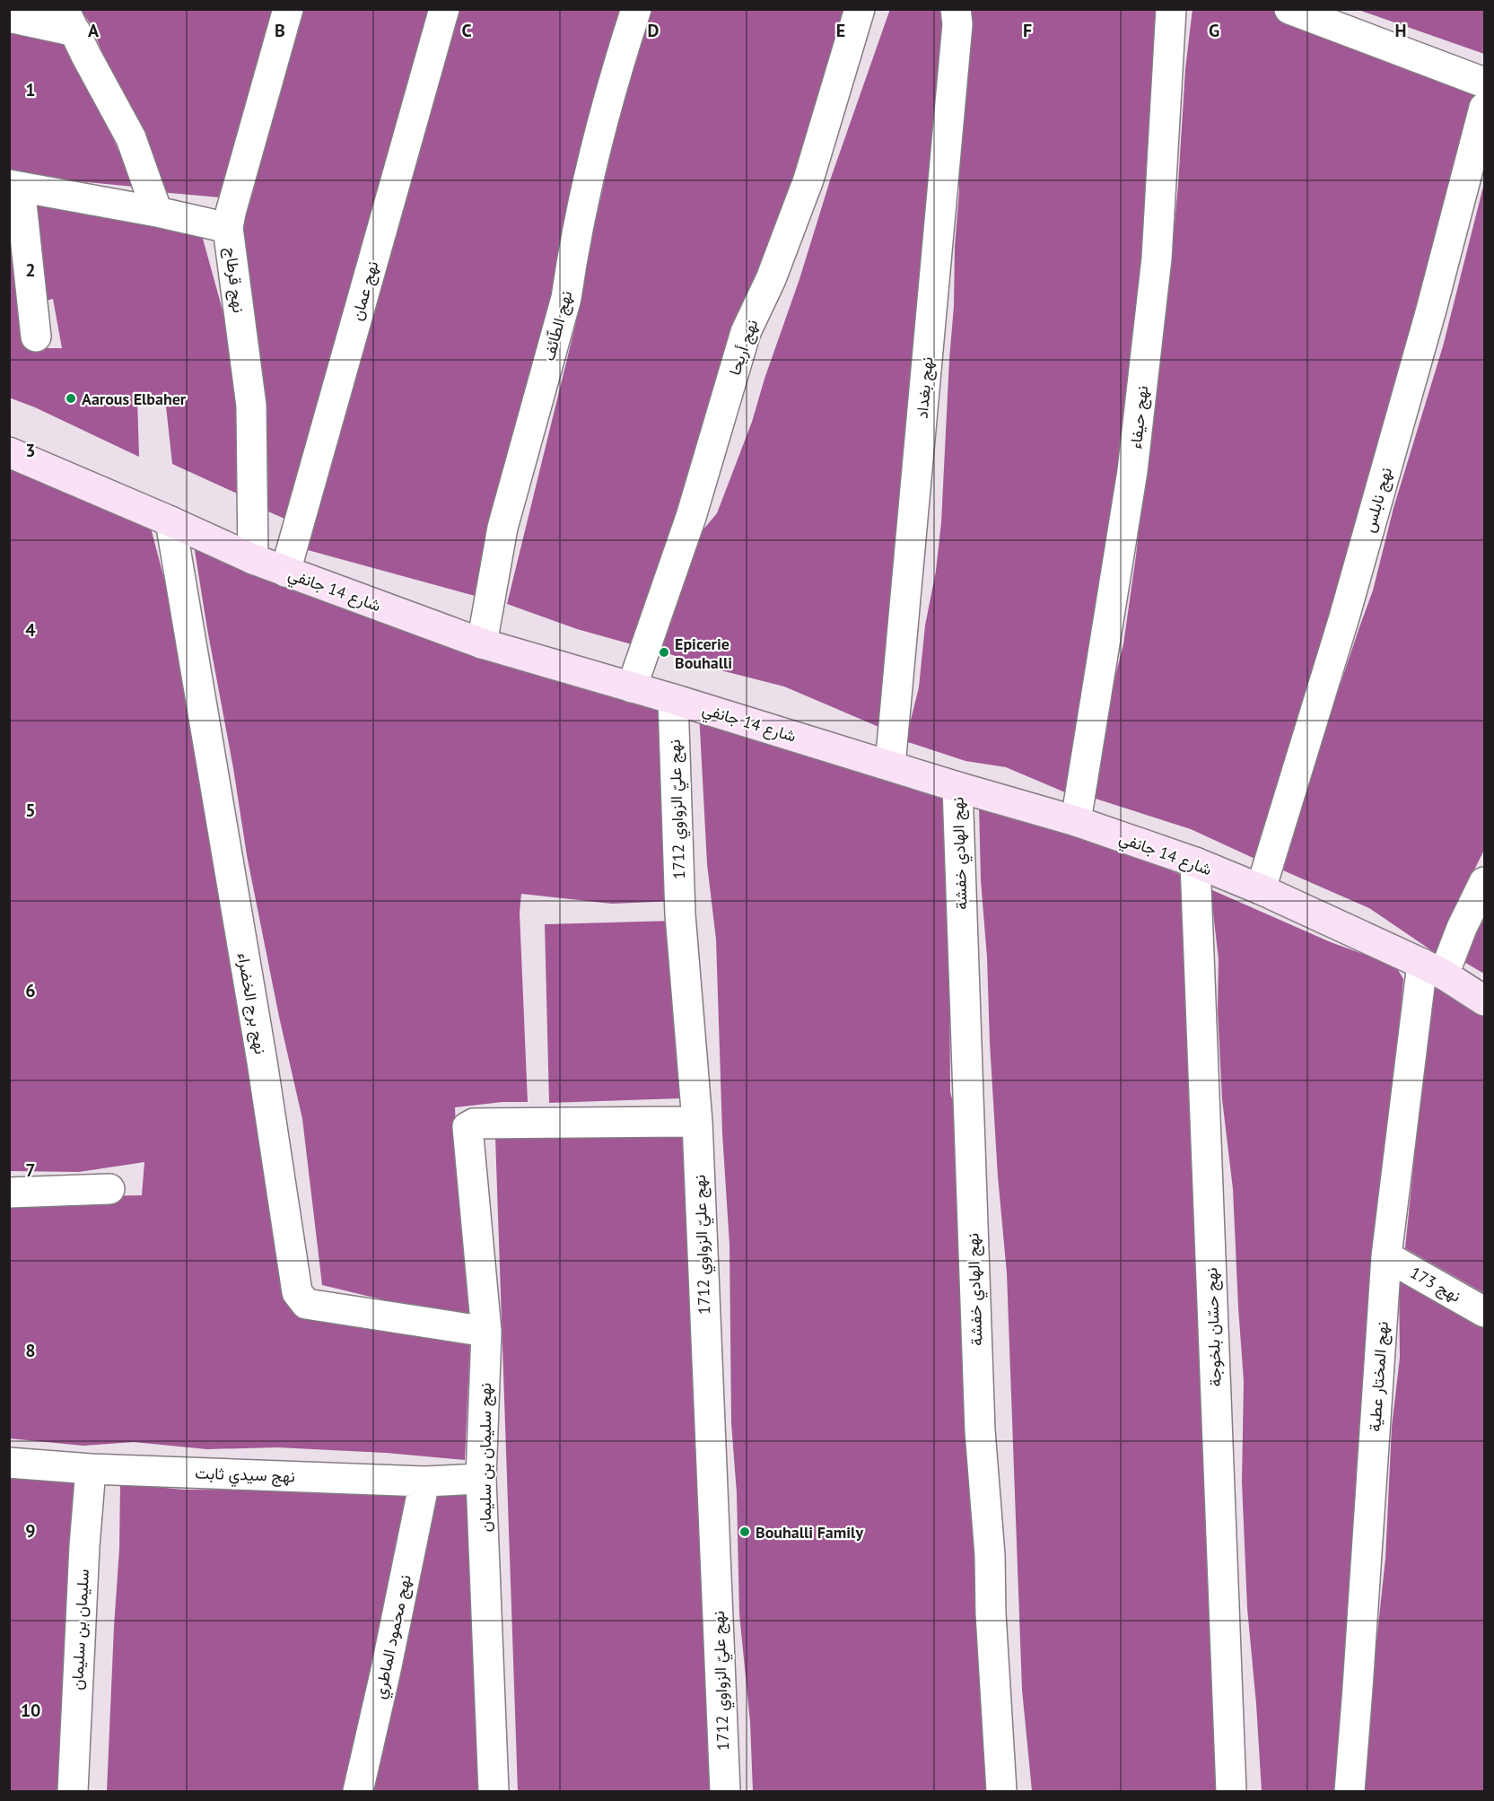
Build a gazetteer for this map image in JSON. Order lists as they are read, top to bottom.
{
  "streets": {
    "street": [
      "نهج قرطاج",
      "نهج عمان",
      "نهج الطّائف",
      "نهج أريحا",
      "نهج بغداد",
      "نهج حيفاء",
      "نهج نابلس",
      "شارع 14 جانفي",
      "نهج عليّ الزواوي 1712",
      "نهج الهادي خفشة",
      "نهج برج الخضراء",
      "نهج 173",
      "نهج حسّان بلخوجة",
      "نهج المختار عطية",
      "نهج سليمان بن سليمان",
      "نهج سيدي ثابت",
      "سليمان بن سليمان",
      "نهج محمود الماطري"
    ]
  },
  "crossings": [
    ["نهج قرطاج", "شارع 14 جانفي"],
    ["نهج عمان", "شارع 14 جانفي"],
    ["نهج الطّائف", "شارع 14 جانفي"],
    ["نهج أريحا", "شارع 14 جانفي"],
    ["نهج بغداد", "شارع 14 جانفي"],
    ["نهج حيفاء", "شارع 14 جانفي"],
    ["نهج نابلس", "شارع 14 جانفي"],
    ["شارع 14 جانفي", "نهج عليّ الزواوي 1712"],
    ["شارع 14 جانفي", "نهج الهادي خفشة"],
    ["شارع 14 جانفي", "نهج برج الخضراء"],
    ["شارع 14 جانفي", "نهج حسّان بلخوجة"],
    ["شارع 14 جانفي", "نهج المختار عطية"],
    ["نهج عليّ الزواوي 1712", "نهج سليمان بن سليمان"],
    ["نهج برج الخضراء", "نهج سليمان بن سليمان"],
    ["نهج 173", "نهج المختار عطية"],
    ["نهج سليمان بن سليمان", "نهج سيدي ثابت"],
    ["نهج سيدي ثابت", "سليمان بن سليمان"],
    ["نهج سيدي ثابت", "نهج محمود الماطري"]
  ],
  "places": ["Aarous Elbaher", "Epicerie Bouhalli", "Bouhalli Family"],
  "grid": {
    "columns": [
      "A",
      "B",
      "C",
      "D",
      "E",
      "F",
      "G",
      "H"
    ],
    "rows": [
      "1",
      "2",
      "3",
      "4",
      "5",
      "6",
      "7",
      "8",
      "9",
      "10"
    ]
  }
}
